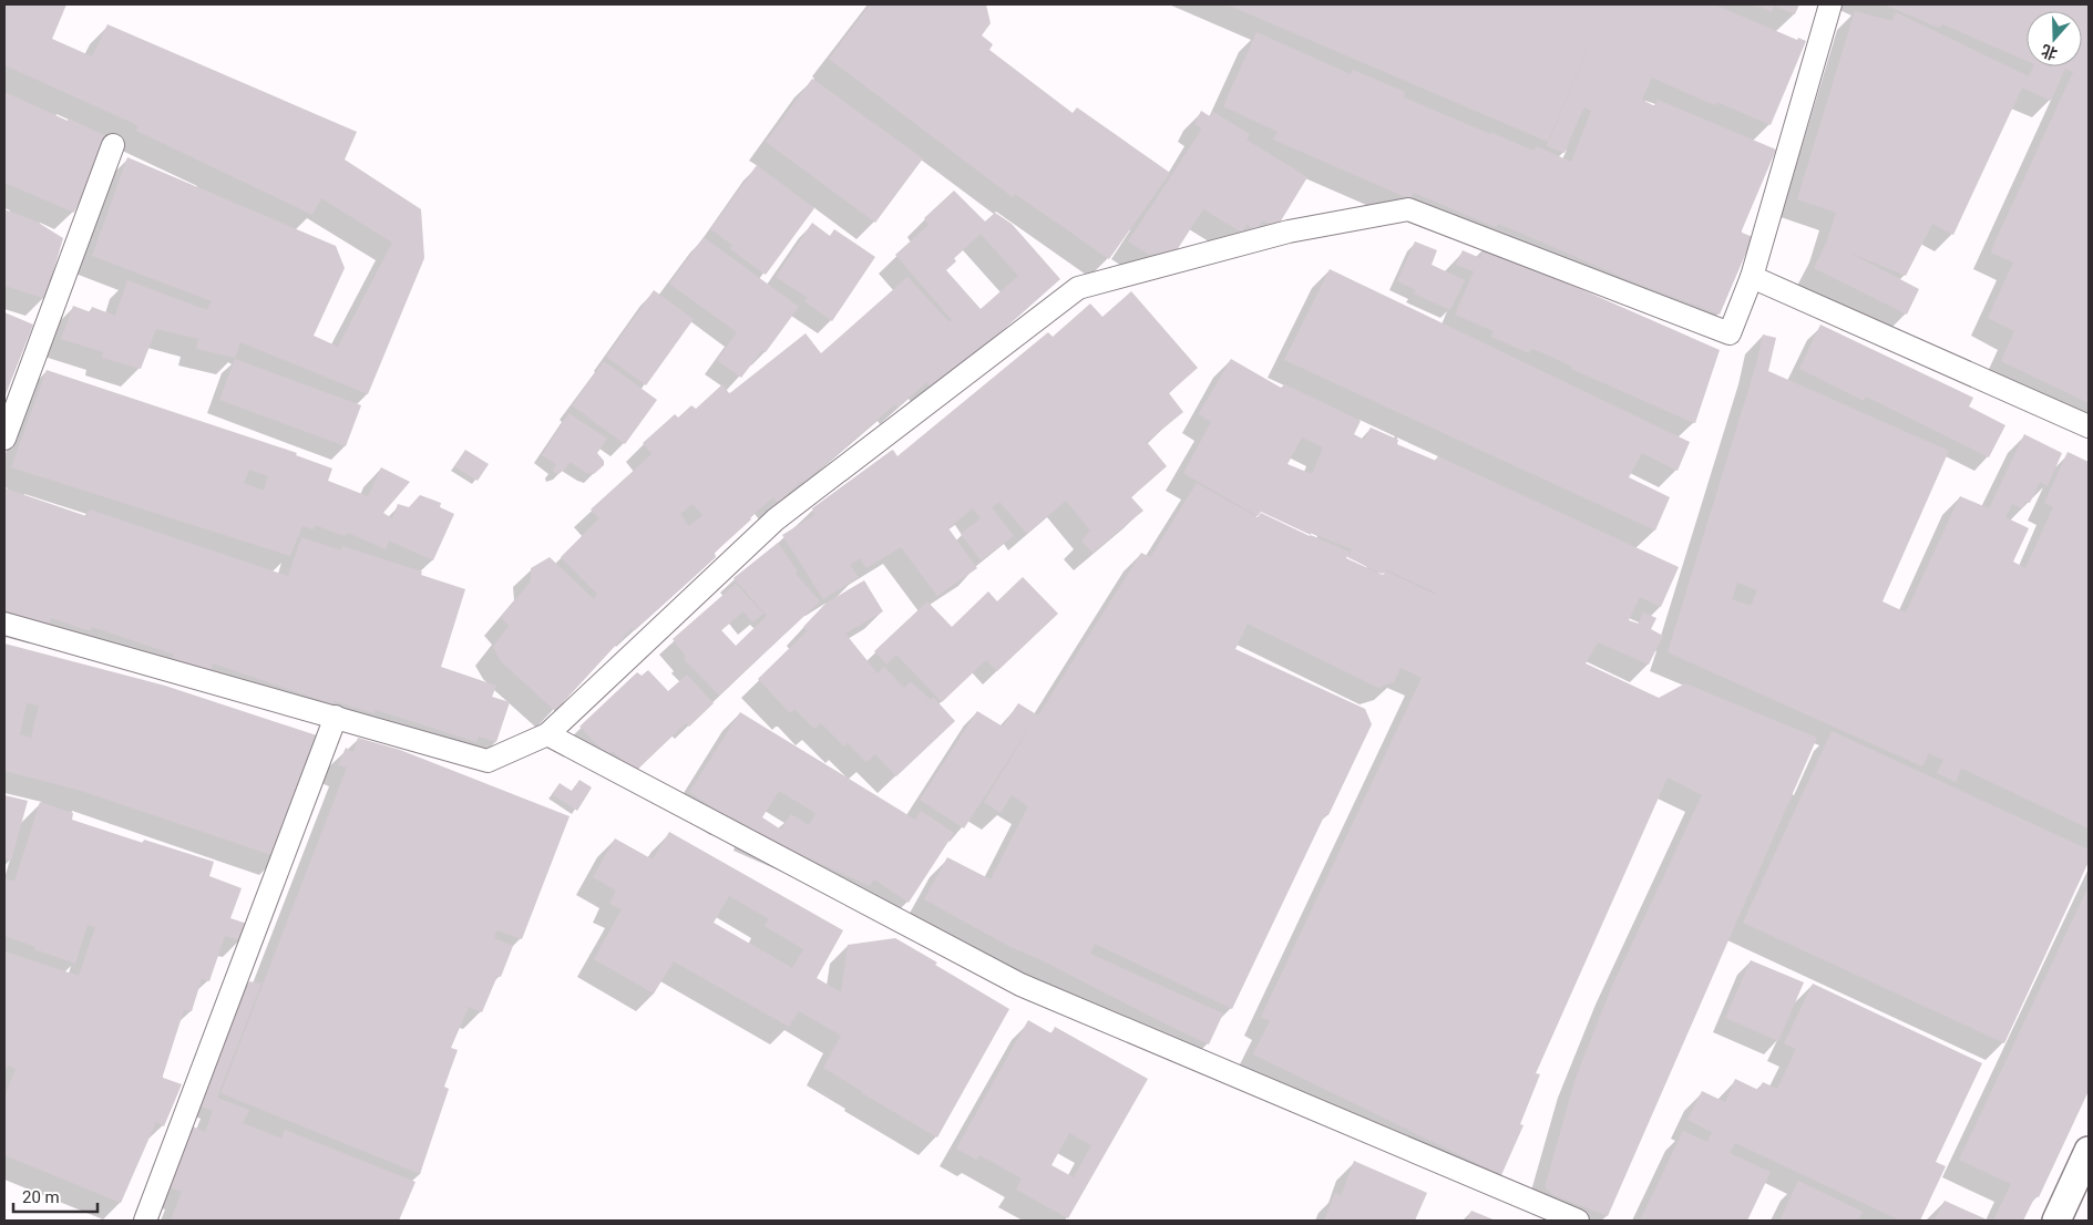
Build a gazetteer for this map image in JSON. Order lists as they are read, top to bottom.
{
  "scale_bar": "20 m",
  "north": "bottom"
}
